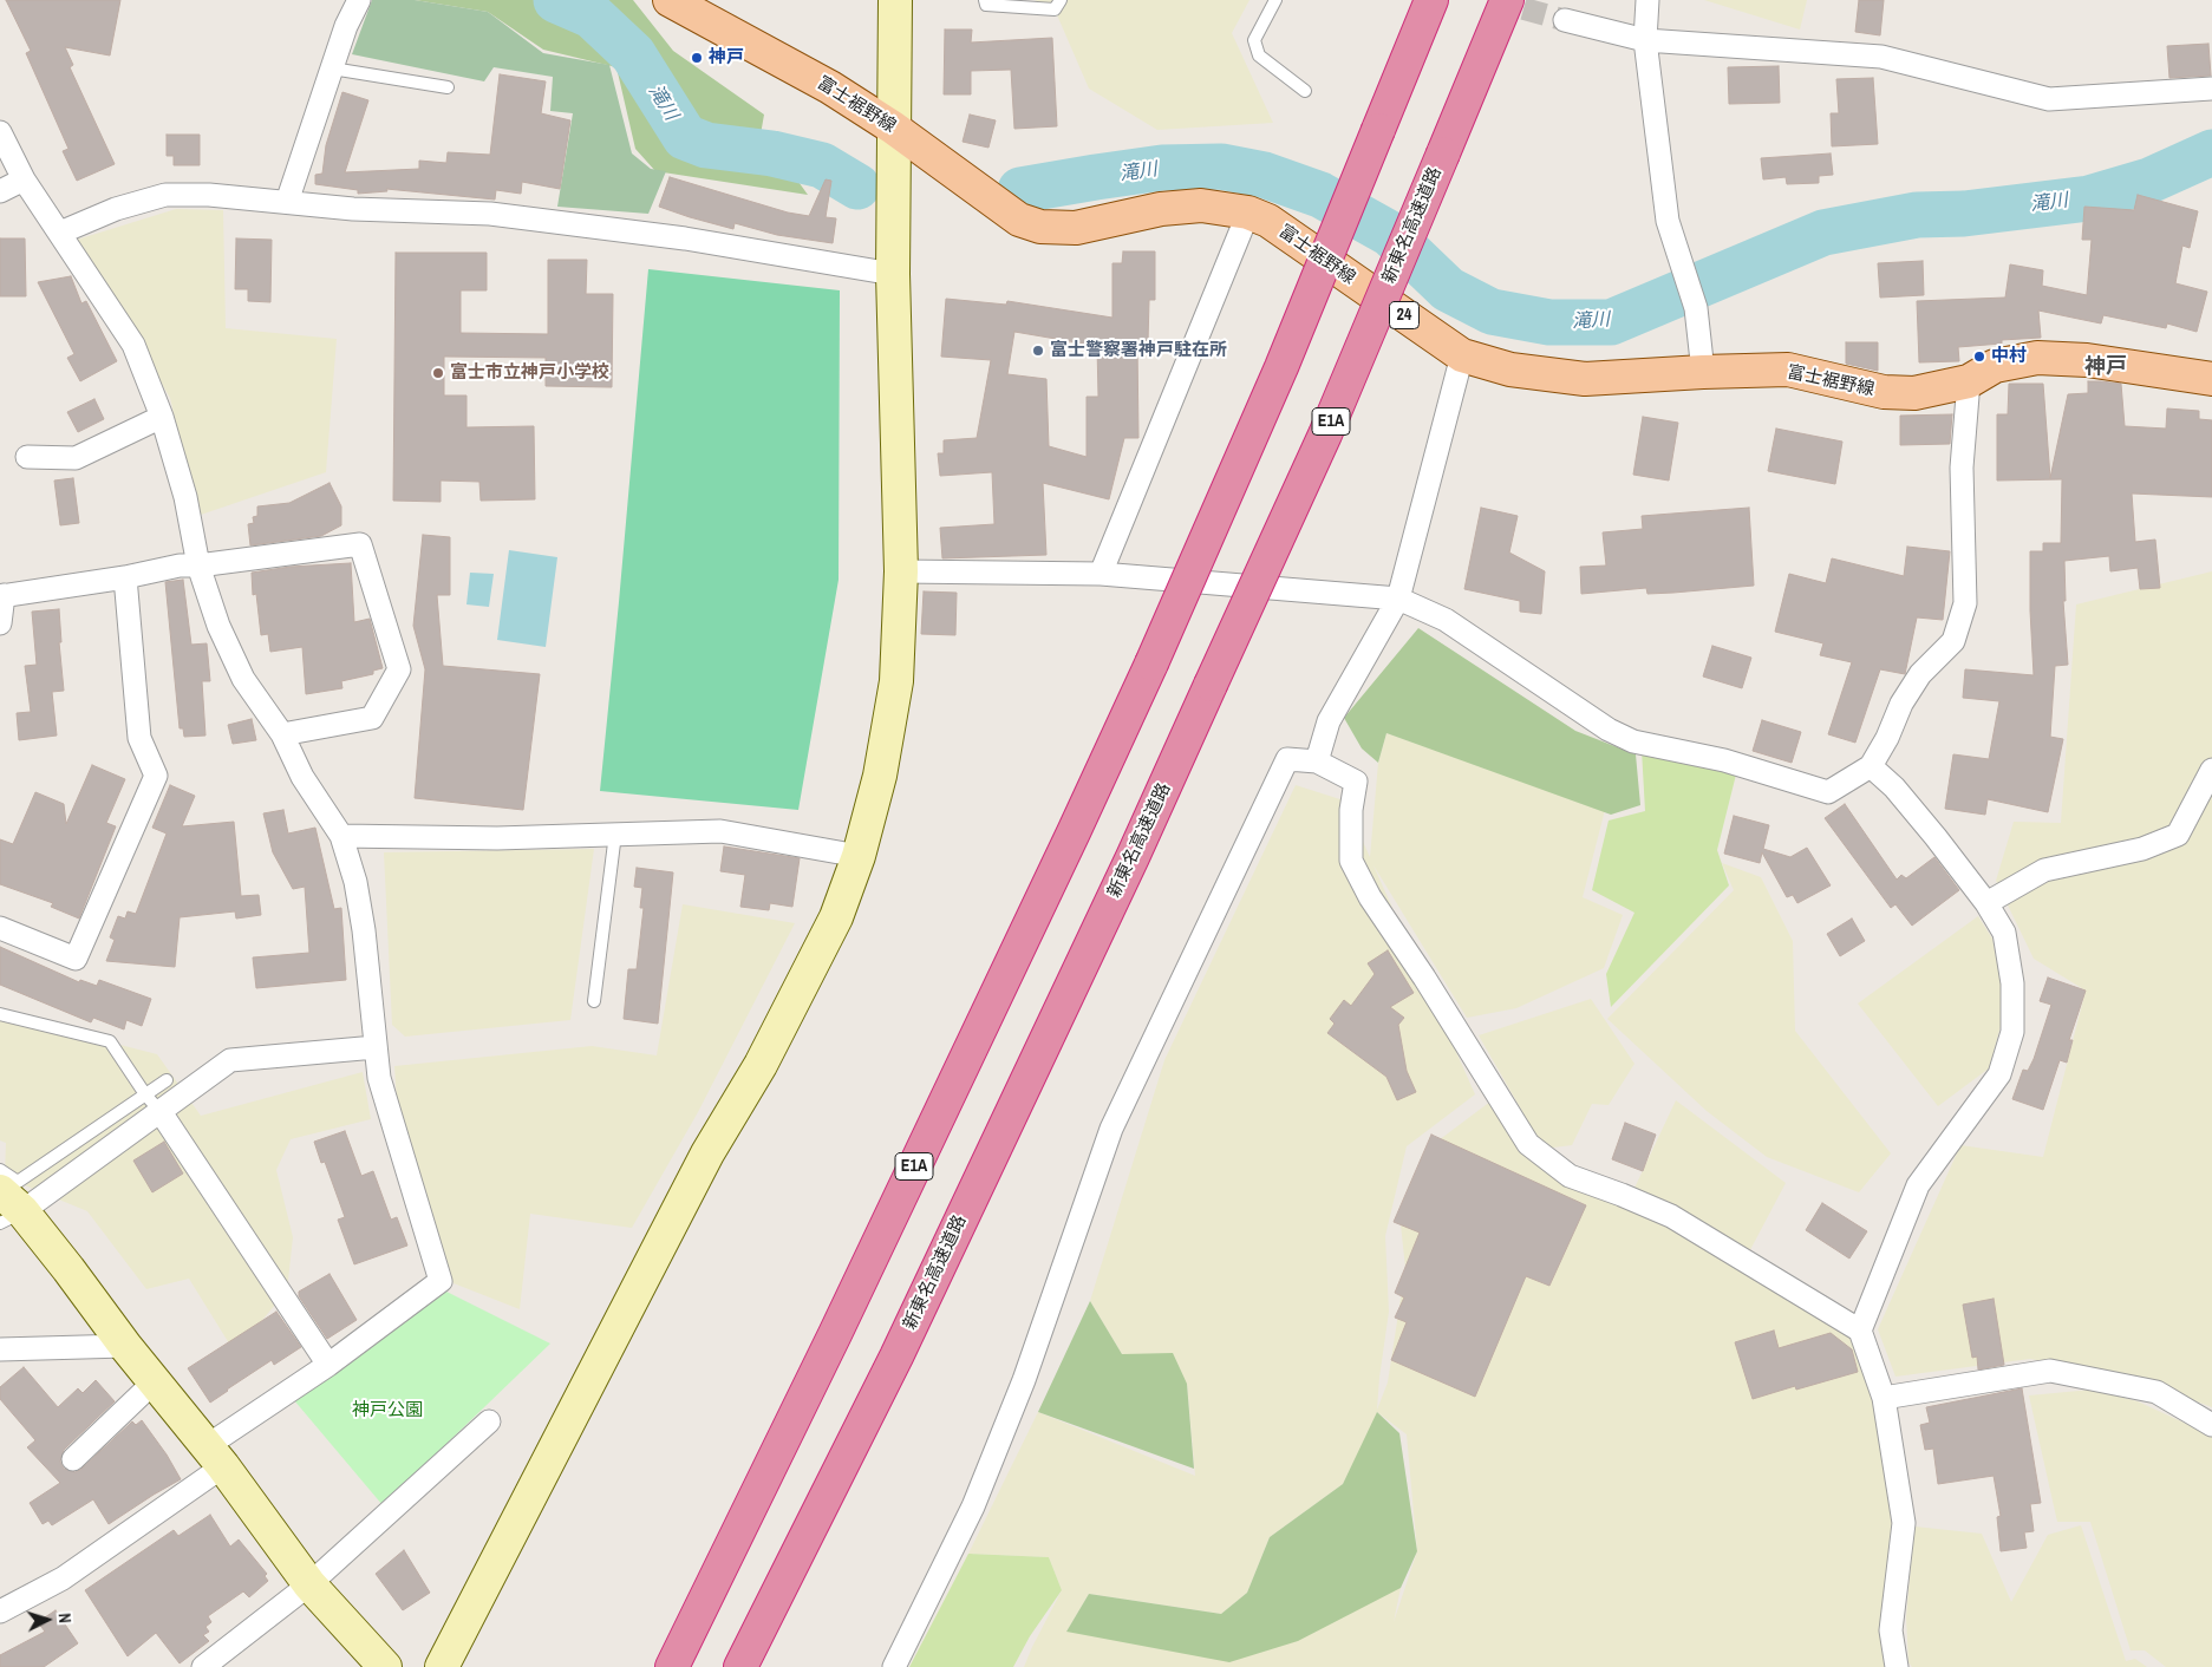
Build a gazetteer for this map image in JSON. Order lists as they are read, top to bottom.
{
  "streets": {
    "highway": ["新東名高速道路", "E1A"],
    "main road": ["富士裾野線", "24"]
  },
  "districts": ["神戸"],
  "water": ["滝川"],
  "parks": ["神戸公園"],
  "places": [
    "神戸",
    "富士警察署神戸駐在所",
    "中村",
    "富士市立神戸小学校"
  ],
  "north": "right"
}
